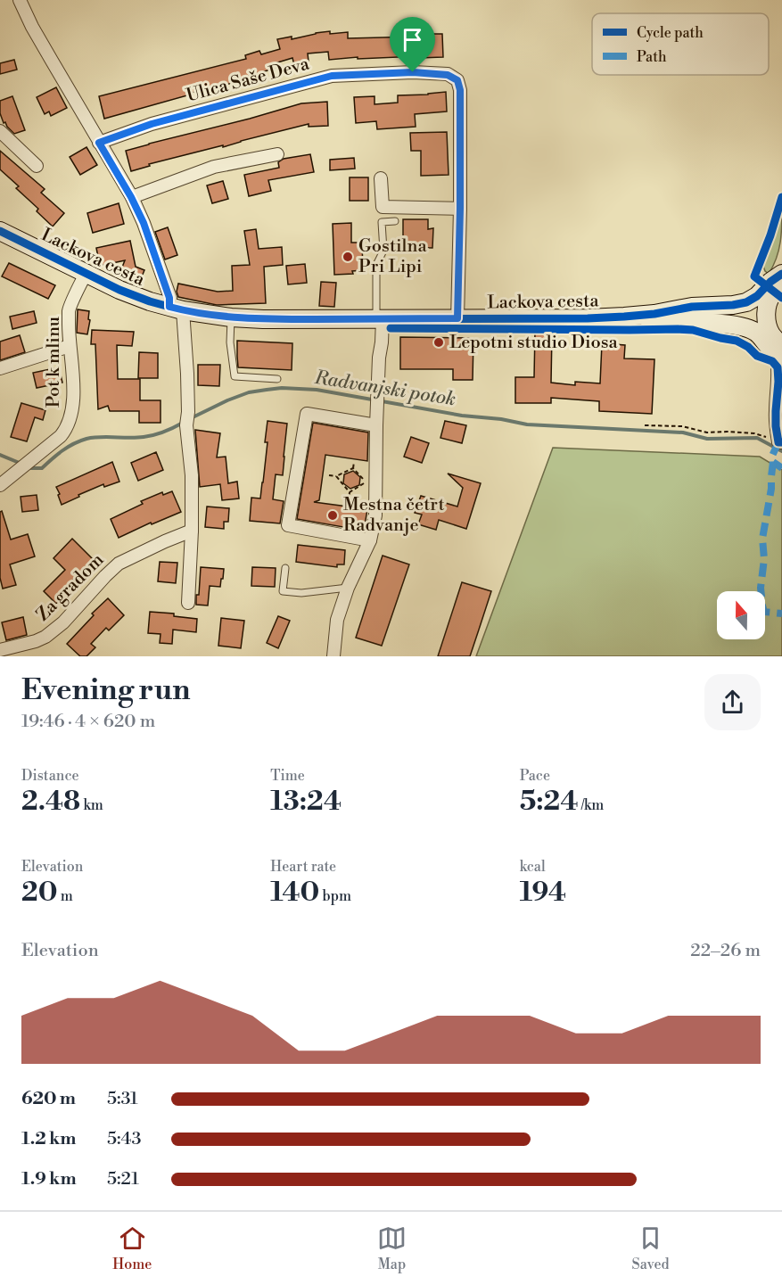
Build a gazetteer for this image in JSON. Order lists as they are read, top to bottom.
{
  "streets": {
    "street": [
      "Ulica Saše Deva",
      "Lackova cesta",
      "Pot k mlinu",
      "Za gradom"
    ]
  },
  "crossings": [
    ["Ulica Saše Deva", "Lackova cesta"],
    ["Lackova cesta", "Pot k mlinu"]
  ],
  "water": ["Radvanjski potok"],
  "places": ["Gostilna Pri Lipi", "Lepotni studio Diosa", "Mestna četrt Radvanje"],
  "legend": ["Cycle path", "Path"],
  "north": "top",
  "page": {
    "heading": ["Evening run", "19:46 · 4 × 620 m"],
    "stats": [
      ["Distance", "2.48 km"],
      ["Time", "13:24"],
      ["Pace", "5:24 /km"],
      ["Elevation", "20 m"],
      ["Heart rate", "140 bpm"],
      ["kcal", "194"]
    ],
    "chart": ["Elevation", "22–26 m"],
    "list": [
      {
        "name": "620 m",
        "note": "5:31"
      },
      {
        "name": "1.2 km",
        "note": "5:43"
      },
      {
        "name": "1.9 km",
        "note": "5:21"
      }
    ],
    "tabs": ["Home", "Map", "Saved"]
  }
}
